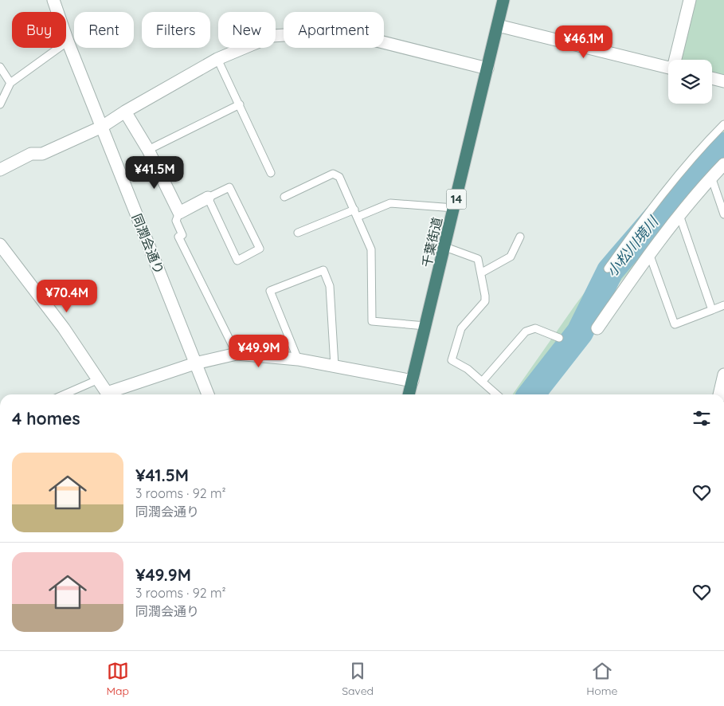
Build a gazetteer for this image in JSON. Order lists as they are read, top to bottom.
{
  "streets": {
    "highway": ["14", "千葉街道"],
    "street": ["同潤会通り"]
  },
  "water": ["小松川境川"],
  "page": {
    "chip": [
      "Buy",
      "Rent",
      "Filters",
      "New",
      "Apartment"
    ],
    "price": [
      "¥46.1M",
      "¥41.5M",
      "¥70.4M",
      "¥49.9M"
    ],
    "heading": "4 homes",
    "list": [
      {
        "name": "¥41.5M",
        "note": "3 rooms · 92 m² · 同潤会通り"
      },
      {
        "name": "¥49.9M",
        "note": "3 rooms · 92 m² · 同潤会通り"
      }
    ],
    "tabs": ["Map", "Saved", "Home"]
  }
}
